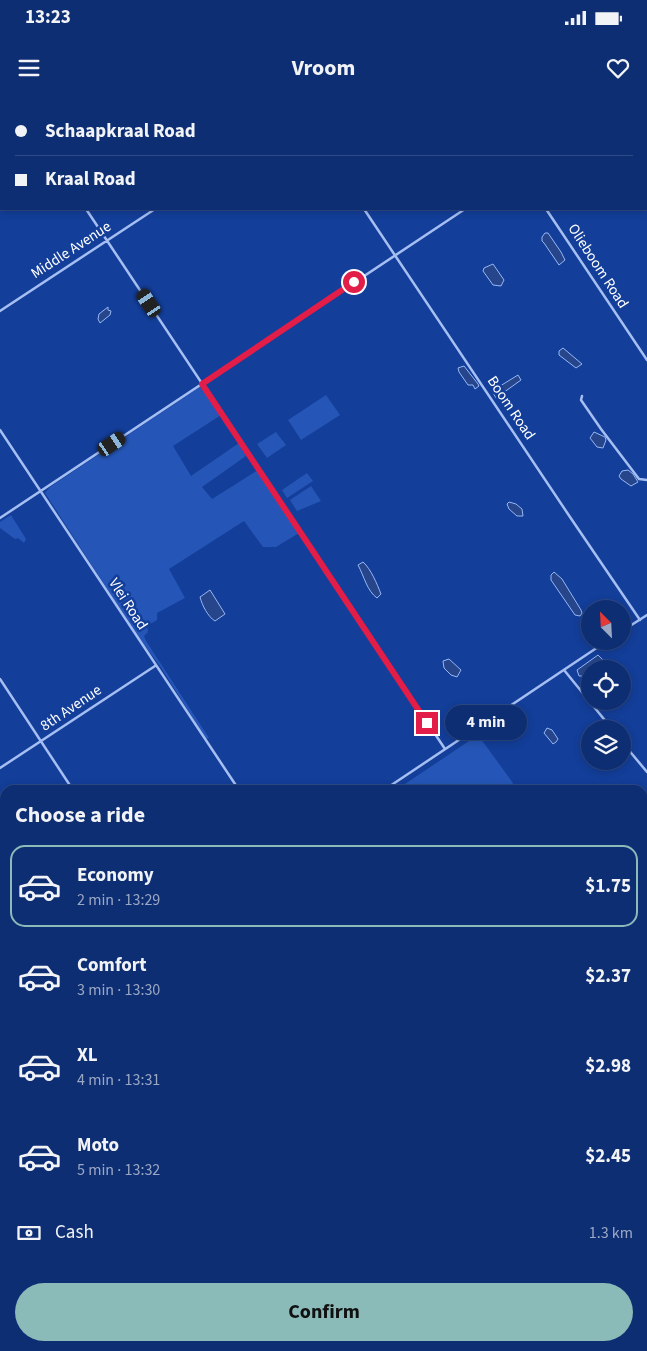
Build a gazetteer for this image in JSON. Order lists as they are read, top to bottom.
{
  "streets": {
    "street": [
      "Middle Avenue",
      "Olieboom Road",
      "Boom Road",
      "Vlei Road",
      "8th Avenue"
    ]
  },
  "crossings": [
    ["Vlei Road", "8th Avenue"]
  ],
  "north": "top left",
  "page": {
    "status": "13:23",
    "header": "Vroom",
    "banner": ["Schaapkraal Road", "Kraal Road"],
    "bubble": "4 min",
    "heading": "Choose a ride",
    "list": [
      {
        "name": "Economy",
        "note": "2 min · 13:29",
        "value": "$1.75"
      },
      {
        "name": "Comfort",
        "note": "3 min · 13:30",
        "value": "$2.37"
      },
      {
        "name": "XL",
        "note": "4 min · 13:31",
        "value": "$2.98"
      },
      {
        "name": "Moto",
        "note": "5 min · 13:32",
        "value": "$2.45"
      }
    ],
    "pay": ["Cash", "1.3 km"],
    "buttons": "Confirm"
  }
}
